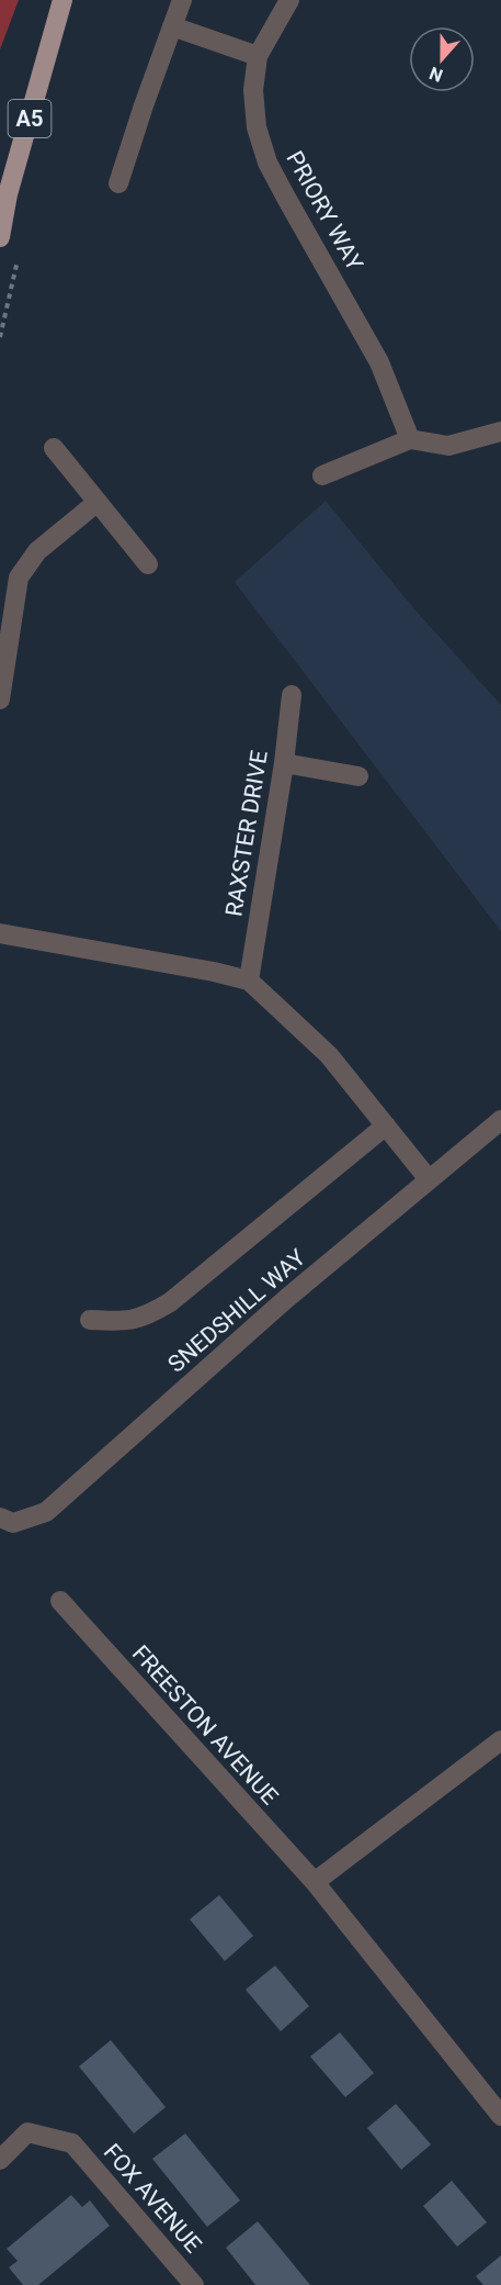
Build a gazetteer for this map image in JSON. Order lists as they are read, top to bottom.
{
  "streets": {
    "main road": ["A5"],
    "street": [
      "PRIORY WAY",
      "RAXSTER DRIVE",
      "SNEDSHILL WAY",
      "FREESTON AVENUE",
      "FOX AVENUE"
    ]
  },
  "north": "bottom"
}
